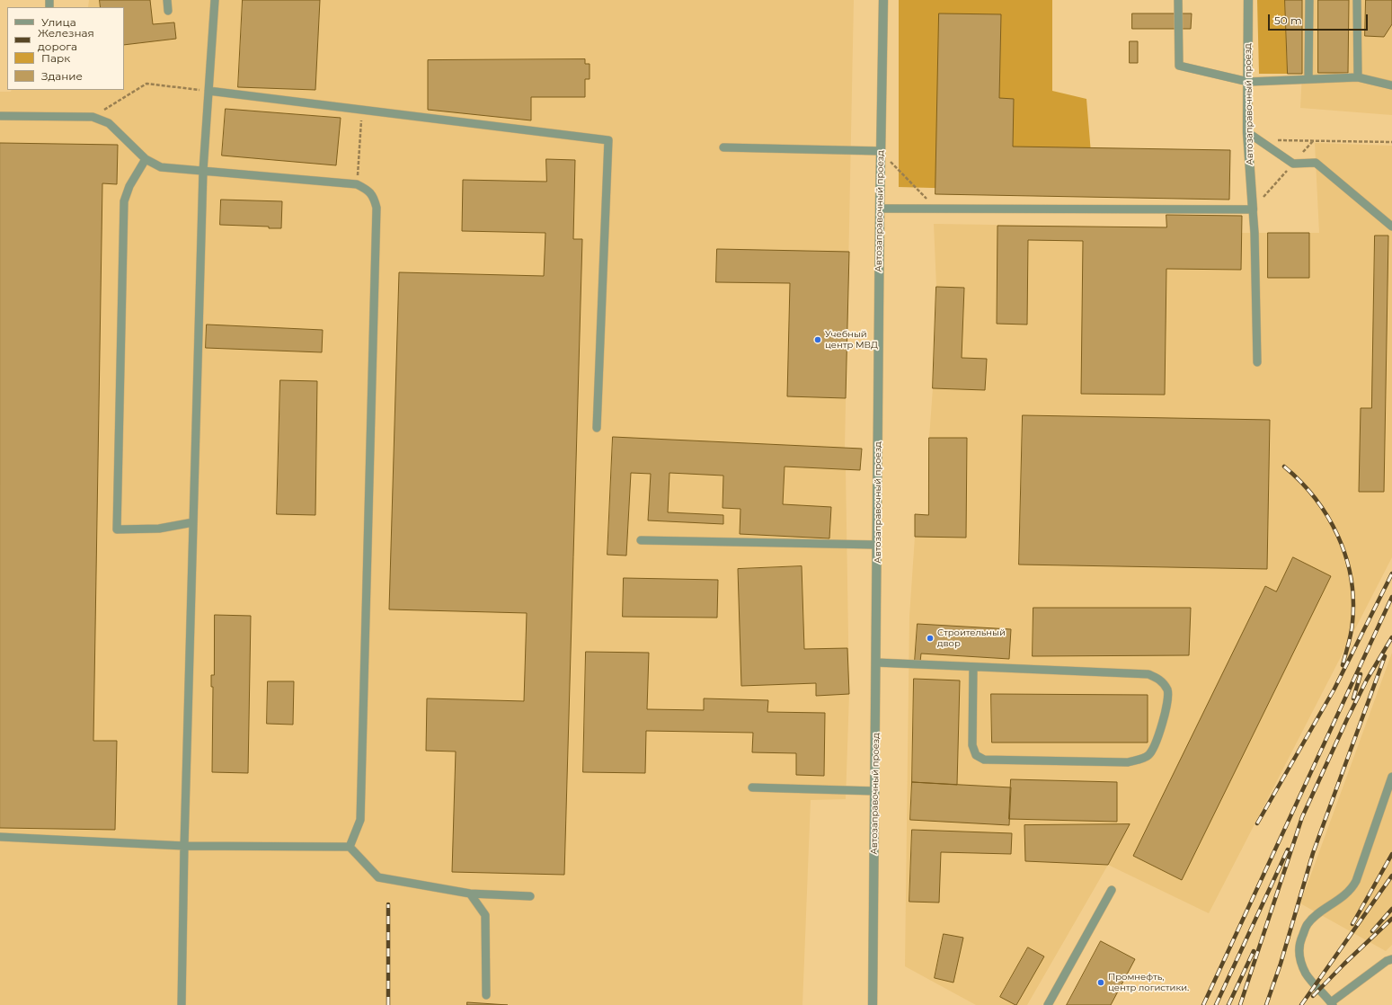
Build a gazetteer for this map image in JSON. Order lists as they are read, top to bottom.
{
  "streets": {
    "street": ["Автозаправочный проезд"]
  },
  "places": ["Учебный центр МВД", "Строительный двор", "Промнефть, центр логистики."],
  "legend": [
    "Улица",
    "Железная дорога",
    "Парк",
    "Здание"
  ],
  "scale_bar": "50 m"
}
